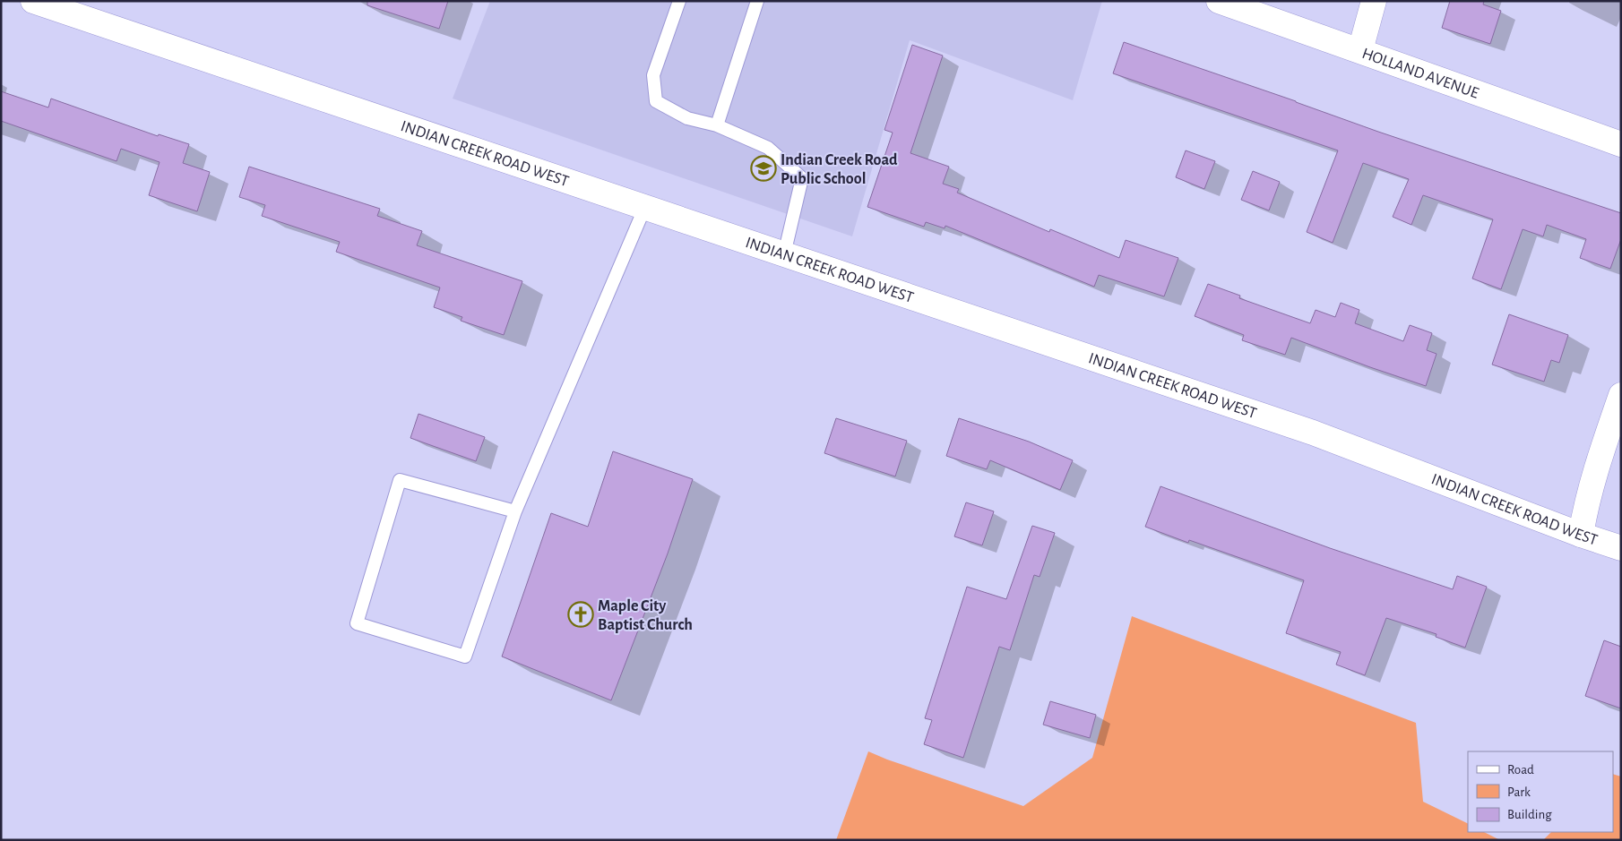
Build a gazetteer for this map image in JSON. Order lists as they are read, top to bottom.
{
  "streets": {
    "street": ["HOLLAND AVENUE", "INDIAN CREEK ROAD WEST"]
  },
  "places": {
    "school or university": ["Indian Creek Road Public School"],
    "church": ["Maple City Baptist Church"]
  },
  "legend": ["Road", "Park", "Building"]
}
